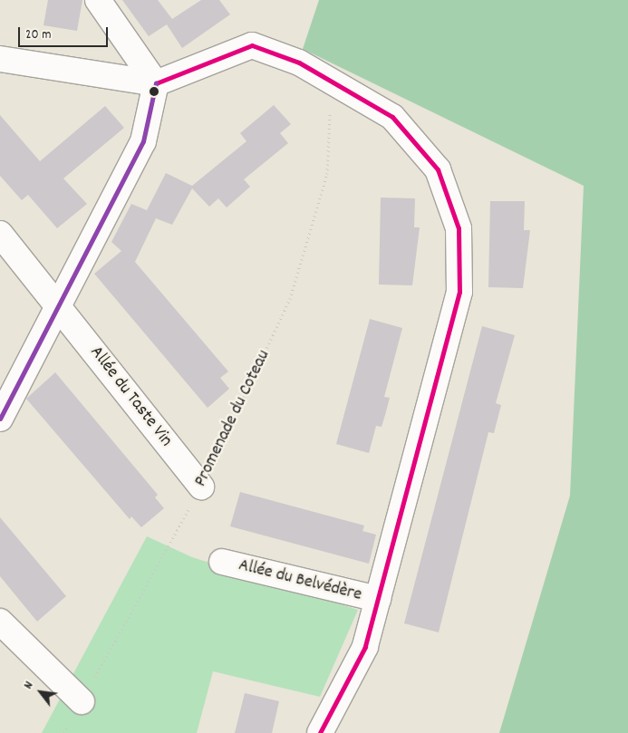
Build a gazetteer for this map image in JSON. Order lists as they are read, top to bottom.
{
  "streets": {
    "street": ["Allée du Taste Vin", "Allée du Belvédère"],
    "path": ["Promenade du Coteau"]
  },
  "crossings": [
    ["Allée du Taste Vin", "Promenade du Coteau"],
    ["Promenade du Coteau", "Allée du Belvédère"]
  ],
  "scale_bar": "20 m",
  "north": "top left"
}
